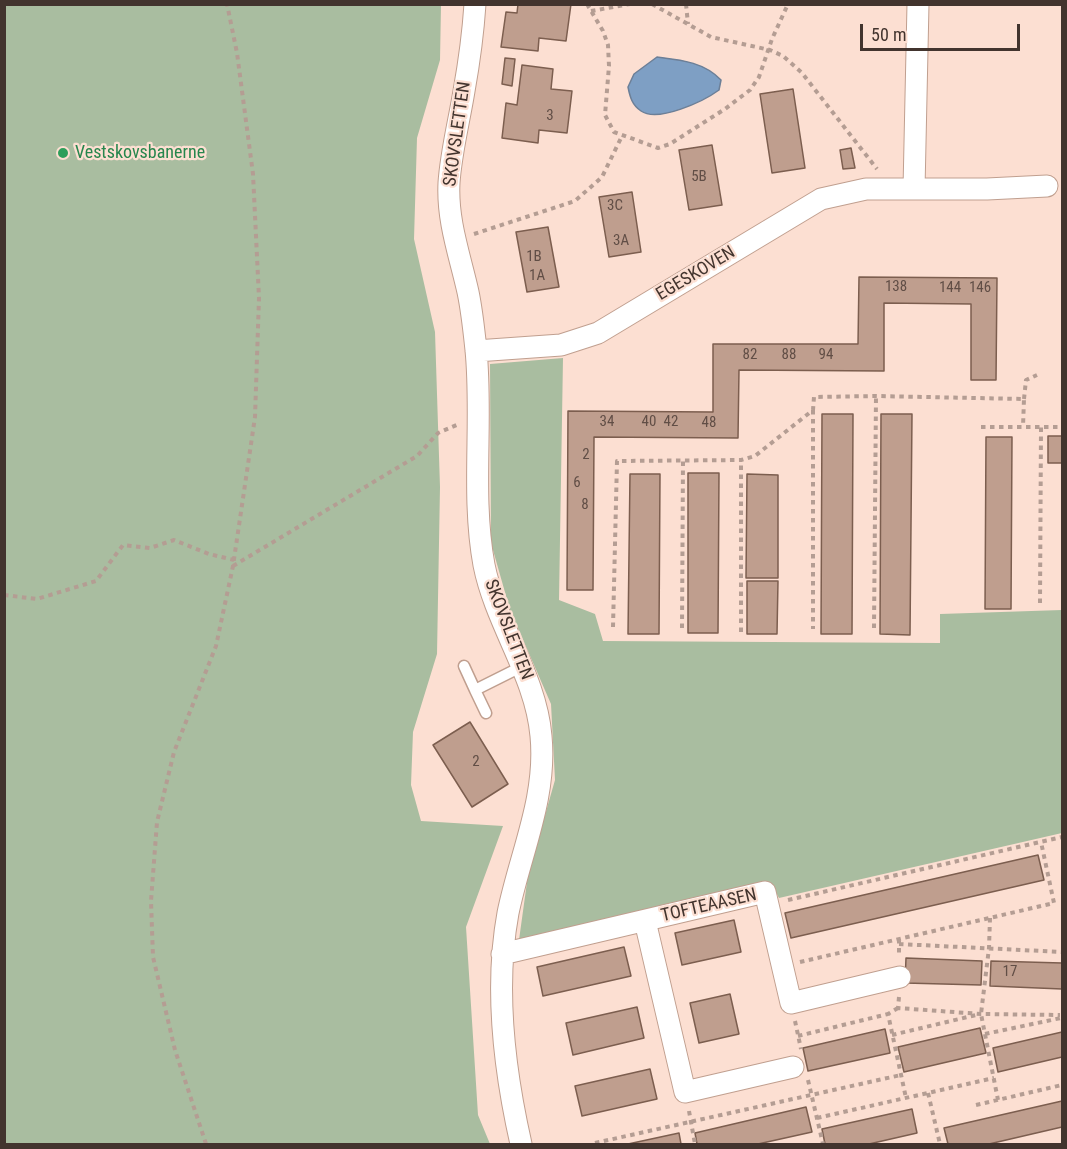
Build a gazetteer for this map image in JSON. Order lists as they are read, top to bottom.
{
  "streets": {
    "street": ["SKOVSLETTEN", "EGESKOVEN", "TOFTEAASEN"]
  },
  "crossings": [
    ["SKOVSLETTEN", "EGESKOVEN"],
    ["SKOVSLETTEN", "TOFTEAASEN"]
  ],
  "places": ["Vestskovsbanerne"],
  "house_numbers": [
    "3",
    "5B",
    "3C",
    "3A",
    "1B",
    "1A",
    "138",
    "144",
    "146",
    "82",
    "88",
    "94",
    "34",
    "40",
    "42",
    "48",
    "2",
    "6",
    "8",
    "2",
    "17"
  ],
  "scale_bar": "50 m"
}
